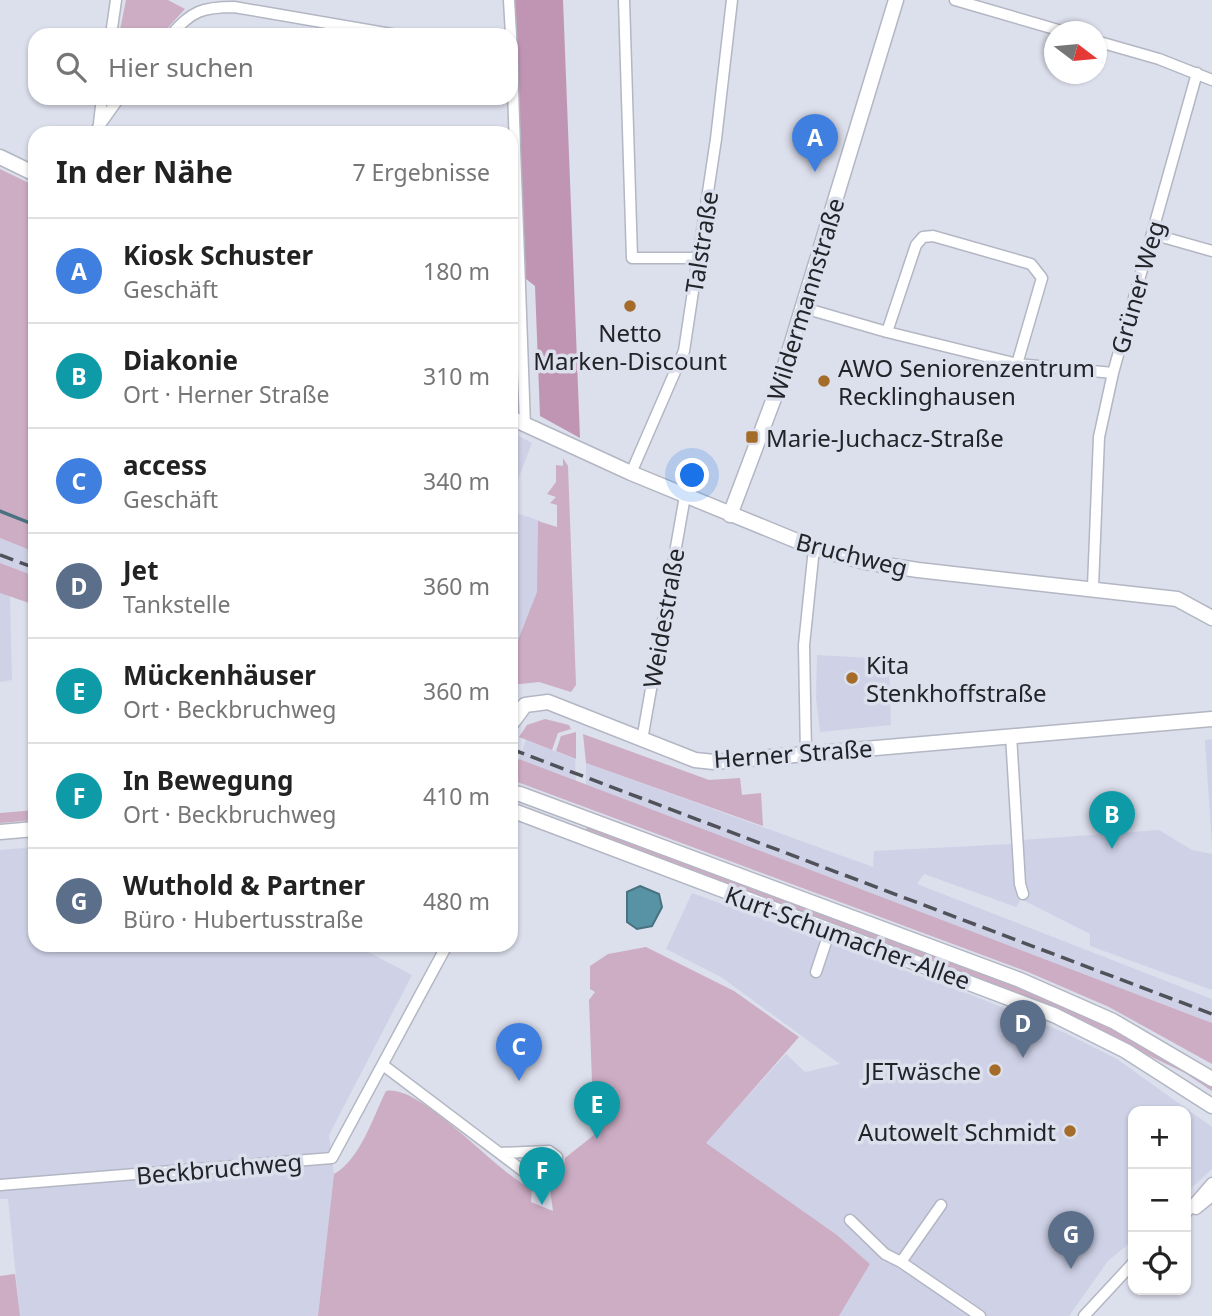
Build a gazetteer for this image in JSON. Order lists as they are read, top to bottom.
{
  "streets": {
    "main road": [
      "Wildermannstraße",
      "Bruchweg",
      "Herner Straße",
      "Kurt-Schumacher-Allee"
    ],
    "street": [
      "Talstraße",
      "Grüner Weg",
      "Weidestraße",
      "Beckbruchweg"
    ]
  },
  "crossings": [
    ["Talstraße", "Bruchweg"],
    ["Grüner Weg", "Bruchweg"],
    ["Wildermannstraße", "Bruchweg"],
    ["Bruchweg", "Weidestraße"],
    ["Weidestraße", "Herner Straße"]
  ],
  "places": {
    "other": [
      "Netto Marken-Discount",
      "AWO Seniorenzentrum Recklinghausen",
      "Kita Stenkhoffstraße",
      "JETwäsche",
      "Autowelt Schmidt"
    ],
    "transit": ["Marie-Juchacz-Straße"]
  },
  "north": "right",
  "page": {
    "search": "Hier suchen",
    "pins": [
      "A",
      "B",
      "D",
      "C",
      "E",
      "F",
      "G"
    ],
    "heading": ["In der Nähe", "7 Ergebnisse"],
    "list": [
      {
        "mark": "A",
        "name": "Kiosk Schuster",
        "note": "Geschäft",
        "value": "180 m"
      },
      {
        "mark": "B",
        "name": "Diakonie",
        "note": "Ort · Herner Straße",
        "value": "310 m"
      },
      {
        "mark": "C",
        "name": "access",
        "note": "Geschäft",
        "value": "340 m"
      },
      {
        "mark": "D",
        "name": "Jet",
        "note": "Tankstelle",
        "value": "360 m"
      },
      {
        "mark": "E",
        "name": "Mückenhäuser",
        "note": "Ort · Beckbruchweg",
        "value": "360 m"
      },
      {
        "mark": "F",
        "name": "In Bewegung",
        "note": "Ort · Beckbruchweg",
        "value": "410 m"
      },
      {
        "mark": "G",
        "name": "Wuthold & Partner",
        "note": "Büro · Hubertusstraße",
        "value": "480 m"
      }
    ],
    "map_buttons": ["+", "−"]
  }
}
